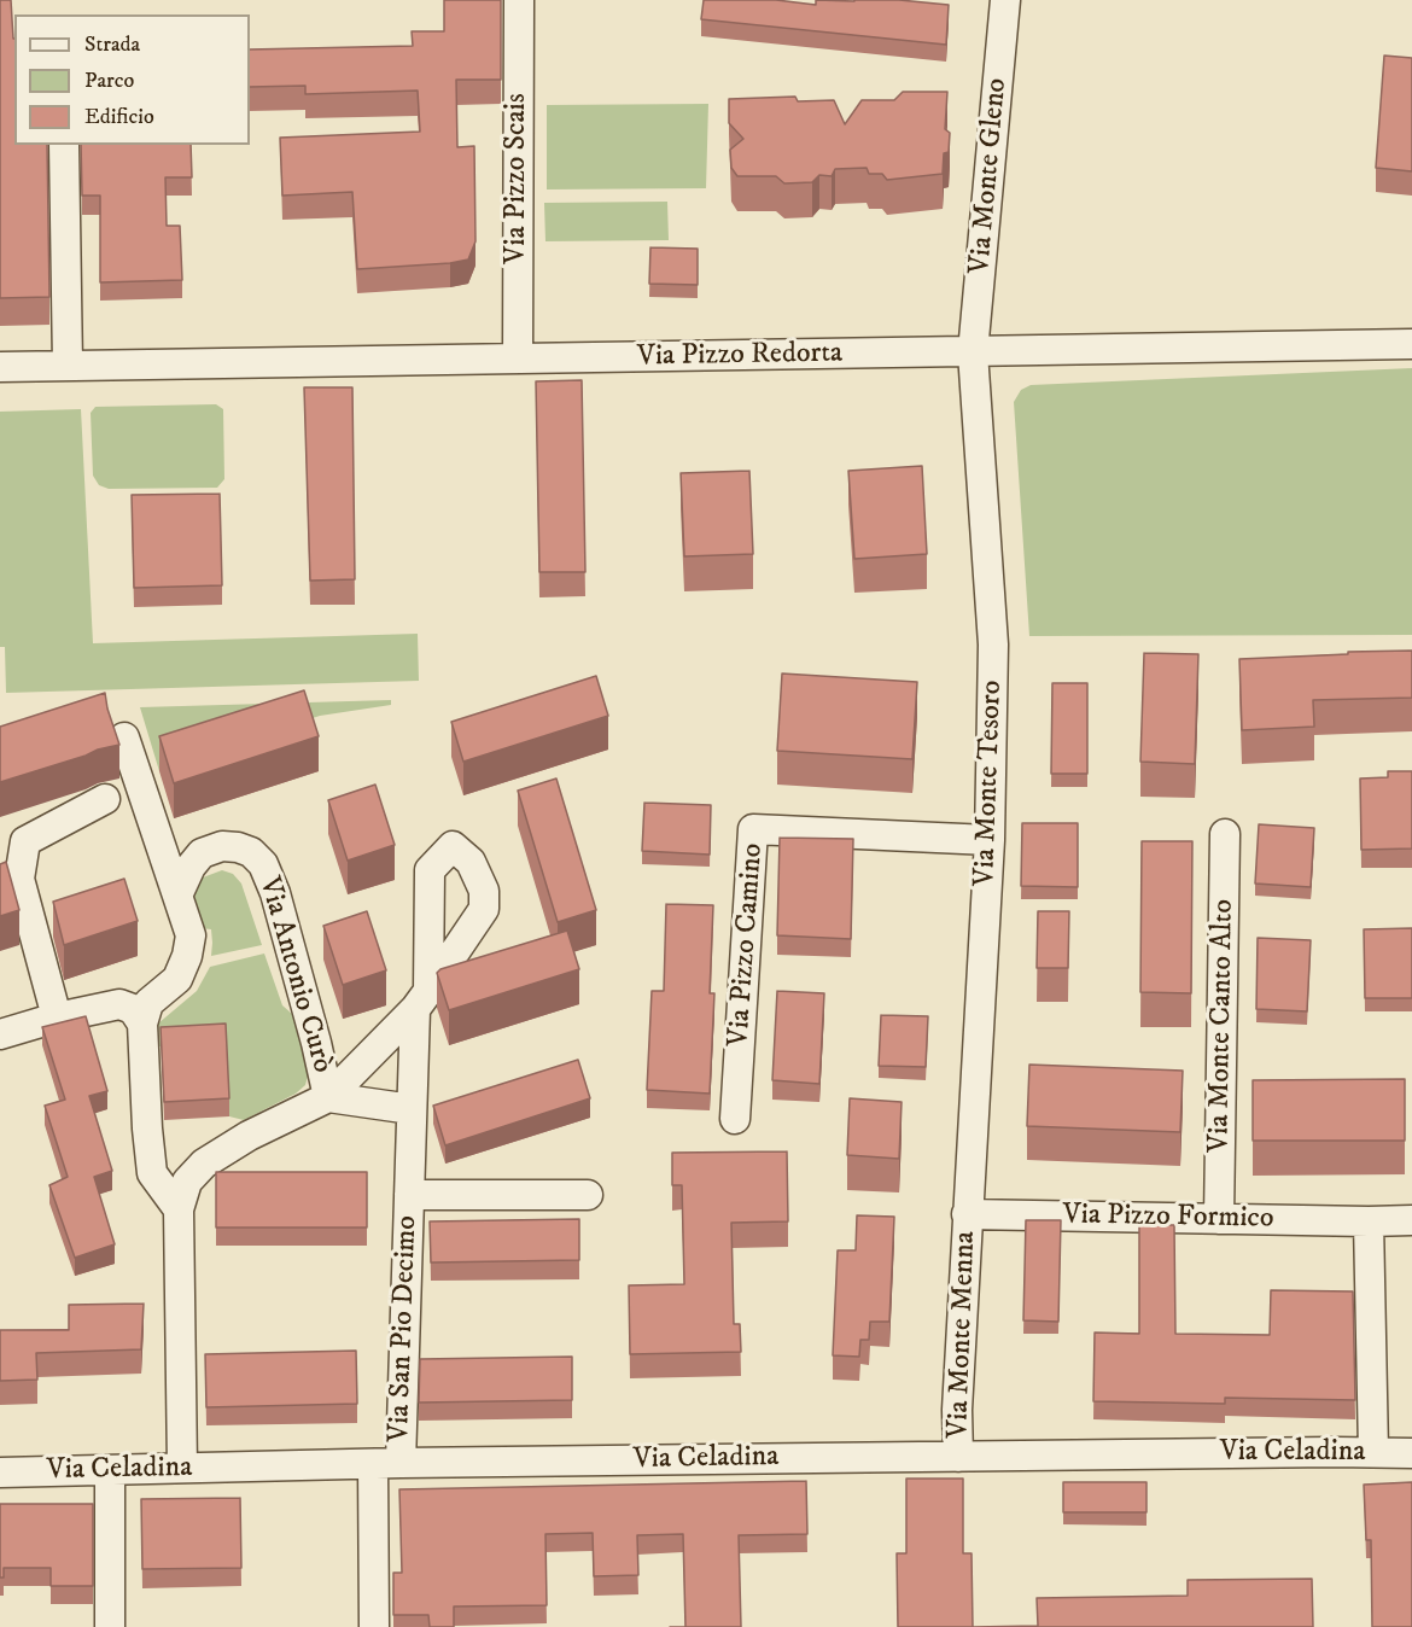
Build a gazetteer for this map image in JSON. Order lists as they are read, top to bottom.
{
  "streets": {
    "street": [
      "Via Monte Gleno",
      "Via Pizzo Scais",
      "Via Pizzo Redorta",
      "Via Monte Tesoro",
      "Via Pizzo Camino",
      "Via Antonio Curò",
      "Via Monte Canto Alto",
      "Via Pizzo Formico",
      "Via San Pio Decimo",
      "Via Monte Menna",
      "Via Celadina"
    ]
  },
  "crossings": [
    ["Via Monte Gleno", "Via Pizzo Redorta"],
    ["Via Monte Gleno", "Via Monte Tesoro"],
    ["Via Pizzo Scais", "Via Pizzo Redorta"],
    ["Via Pizzo Redorta", "Via Monte Tesoro"],
    ["Via Monte Tesoro", "Via Pizzo Camino"],
    ["Via Monte Tesoro", "Via Pizzo Formico"],
    ["Via Monte Tesoro", "Via Monte Menna"],
    ["Via Antonio Curò", "Via San Pio Decimo"],
    ["Via Antonio Curò", "Via Celadina"],
    ["Via Monte Canto Alto", "Via Pizzo Formico"],
    ["Via Pizzo Formico", "Via Monte Menna"],
    ["Via San Pio Decimo", "Via Celadina"],
    ["Via Monte Menna", "Via Celadina"]
  ],
  "legend": ["Strada", "Parco", "Edificio"]
}
